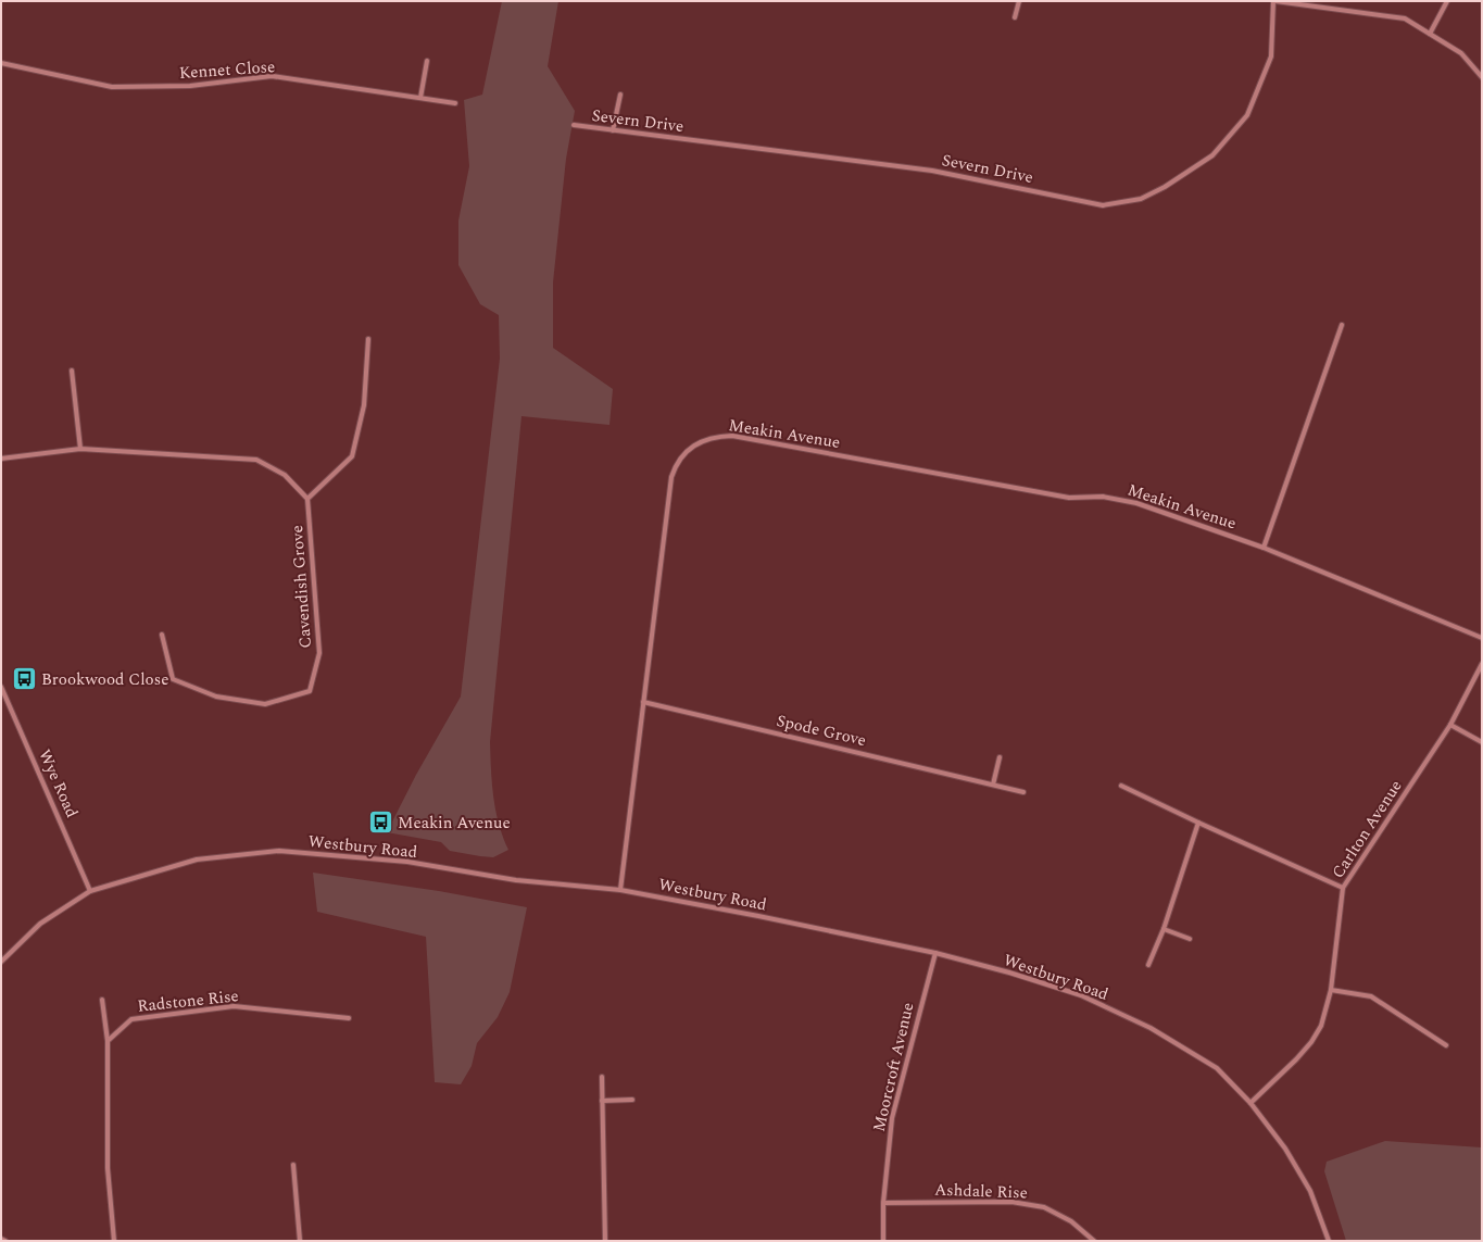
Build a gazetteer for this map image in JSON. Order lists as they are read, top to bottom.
{
  "streets": {
    "street": [
      "Kennet Close",
      "Severn Drive",
      "Meakin Avenue",
      "Cavendish Grove",
      "Spode Grove",
      "Wye Road",
      "Carlton Avenue",
      "Westbury Road",
      "Radstone Rise",
      "Moorcroft Avenue",
      "Ashdale Rise"
    ]
  },
  "crossings": [
    ["Meakin Avenue", "Spode Grove"],
    ["Meakin Avenue", "Westbury Road"],
    ["Wye Road", "Westbury Road"],
    ["Carlton Avenue", "Westbury Road"],
    ["Westbury Road", "Moorcroft Avenue"],
    ["Moorcroft Avenue", "Ashdale Rise"]
  ],
  "places": {
    "bus stop": ["Brookwood Close", "Meakin Avenue"]
  }
}
